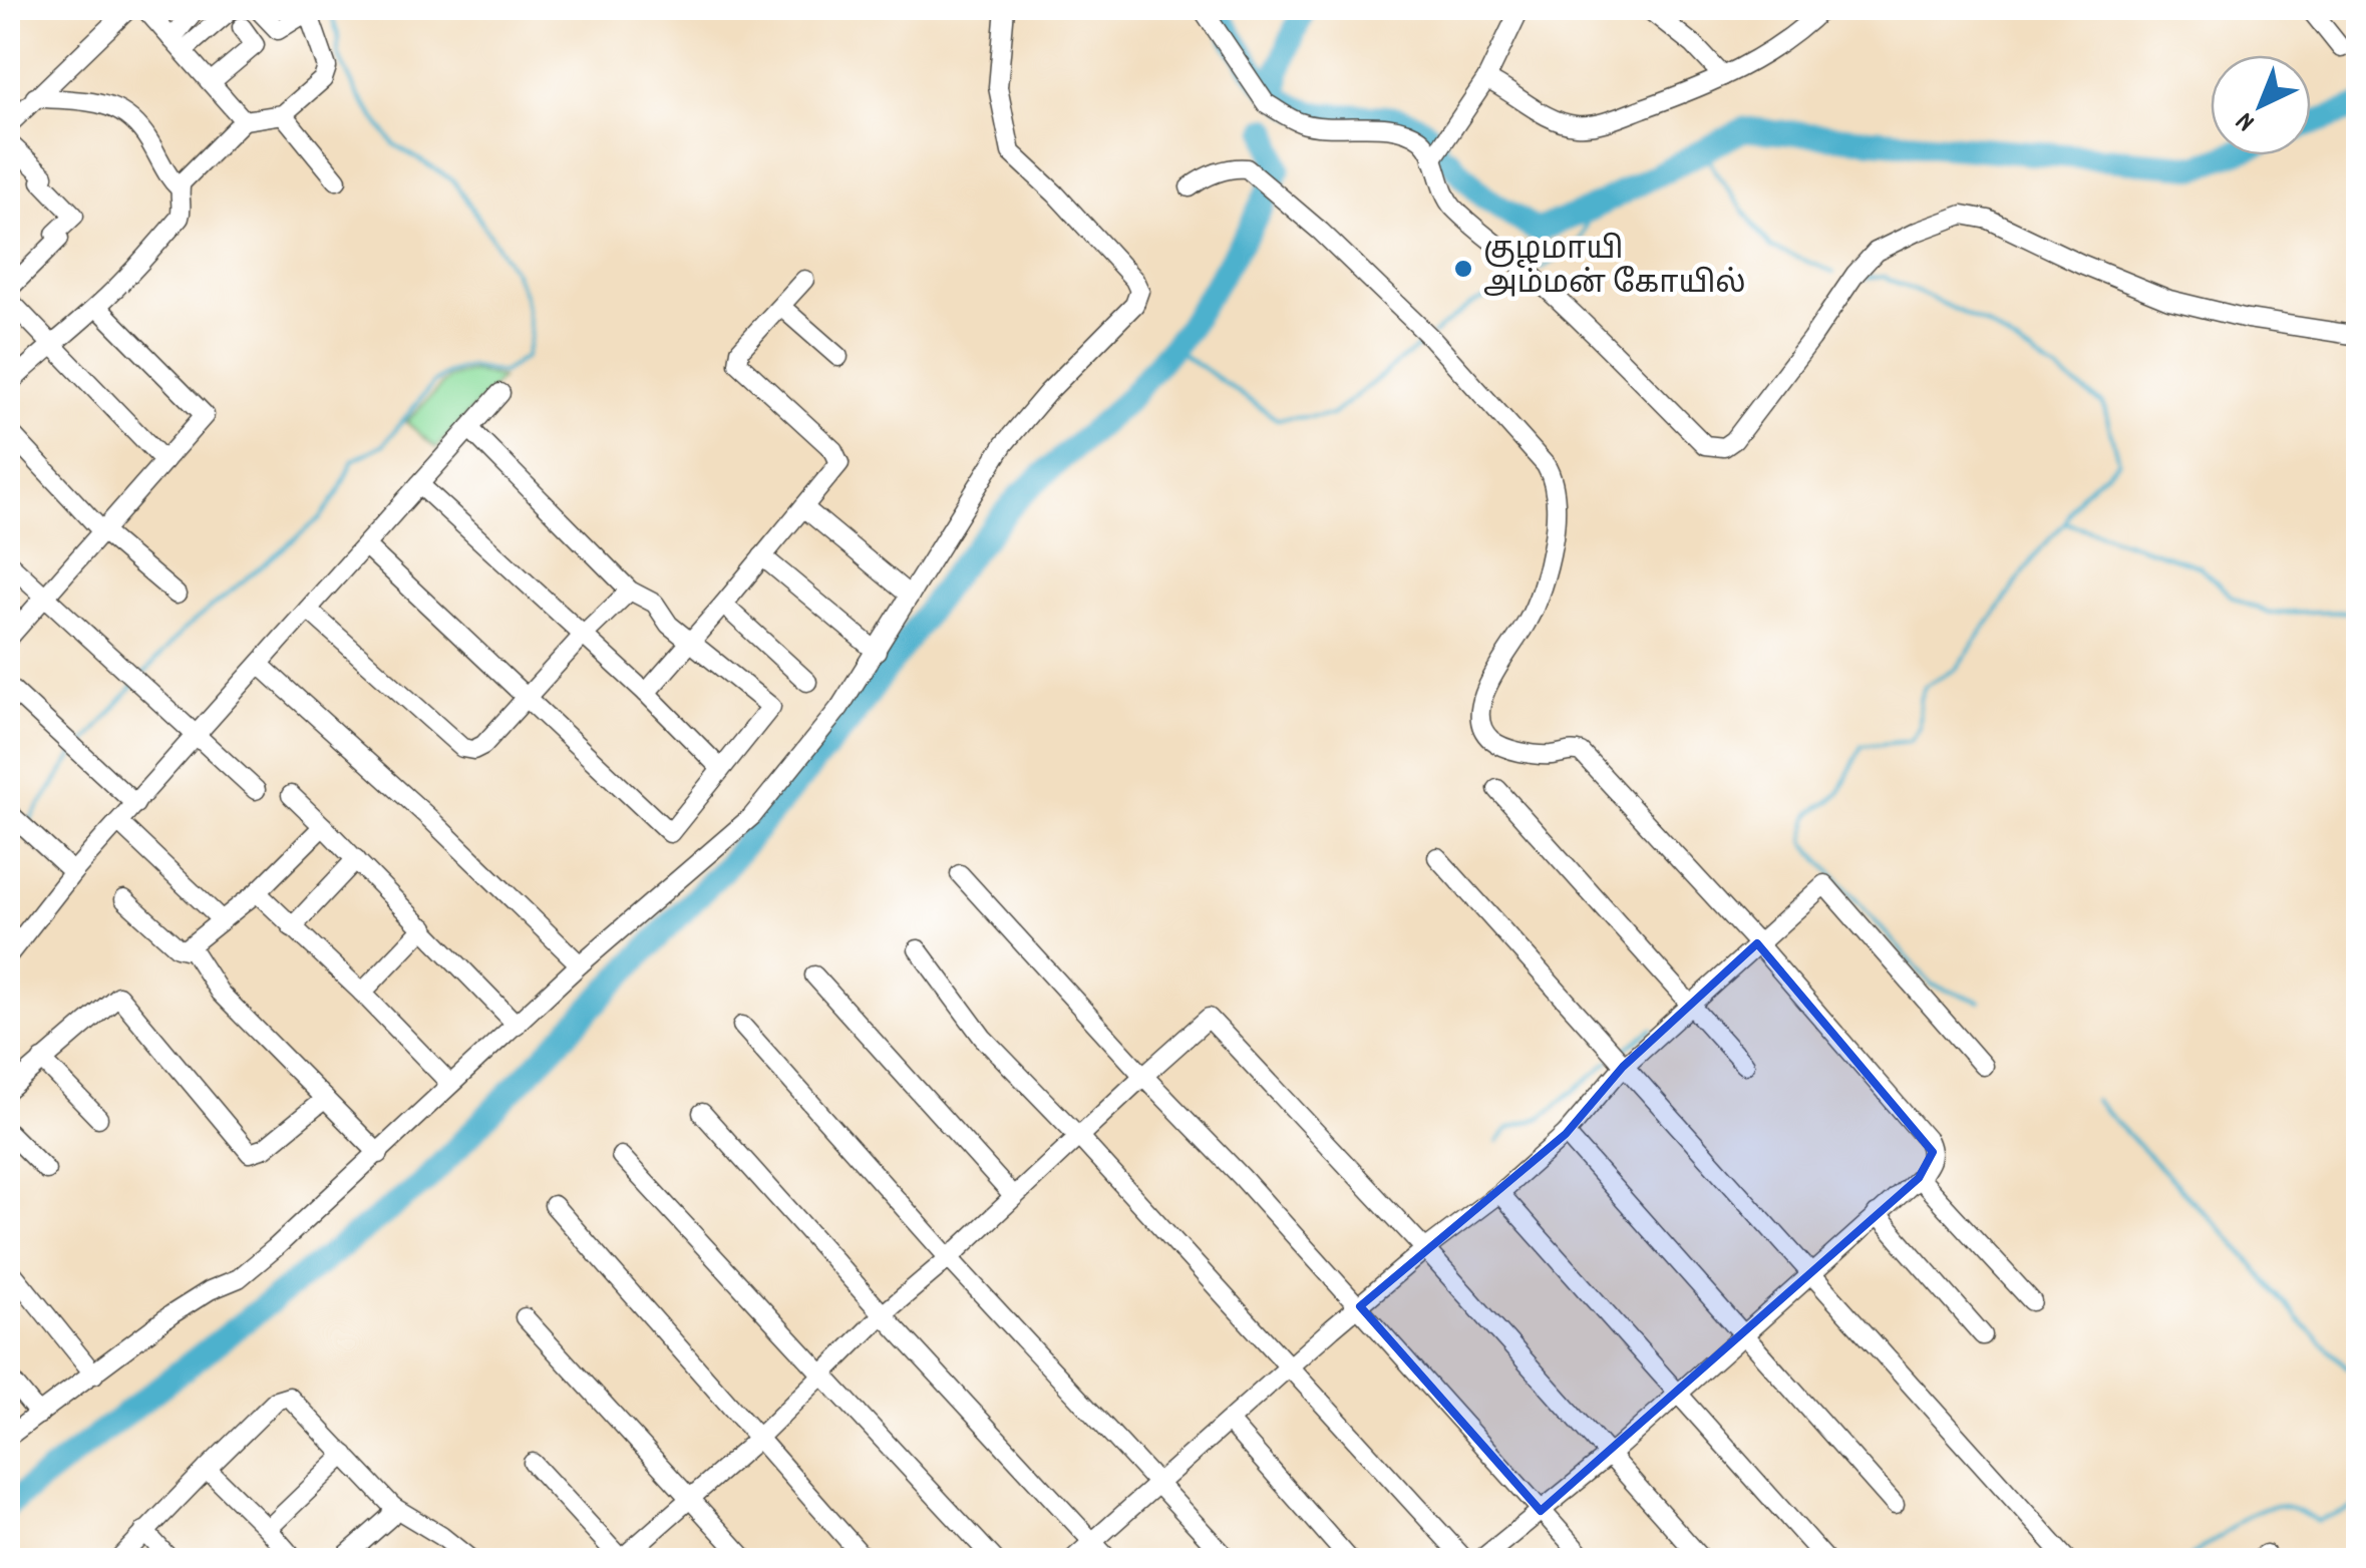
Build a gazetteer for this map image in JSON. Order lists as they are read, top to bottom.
{
  "places": ["குழமாயி அம்மன் கோயில்"],
  "north": "bottom left"
}
